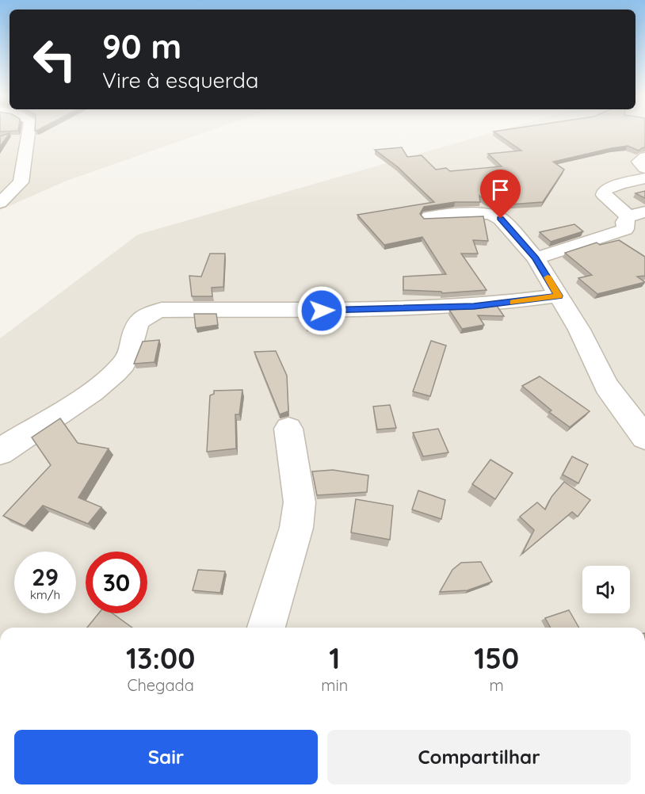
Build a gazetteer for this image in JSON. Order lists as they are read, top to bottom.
{
  "page": {
    "turn": ["90 m", "Vire à esquerda"],
    "speed": "29 km/h",
    "limit": "30",
    "eta": [
      "13:00",
      "Chegada",
      "1",
      "min",
      "150",
      "m"
    ],
    "buttons": ["Sair", "Compartilhar"]
  }
}
